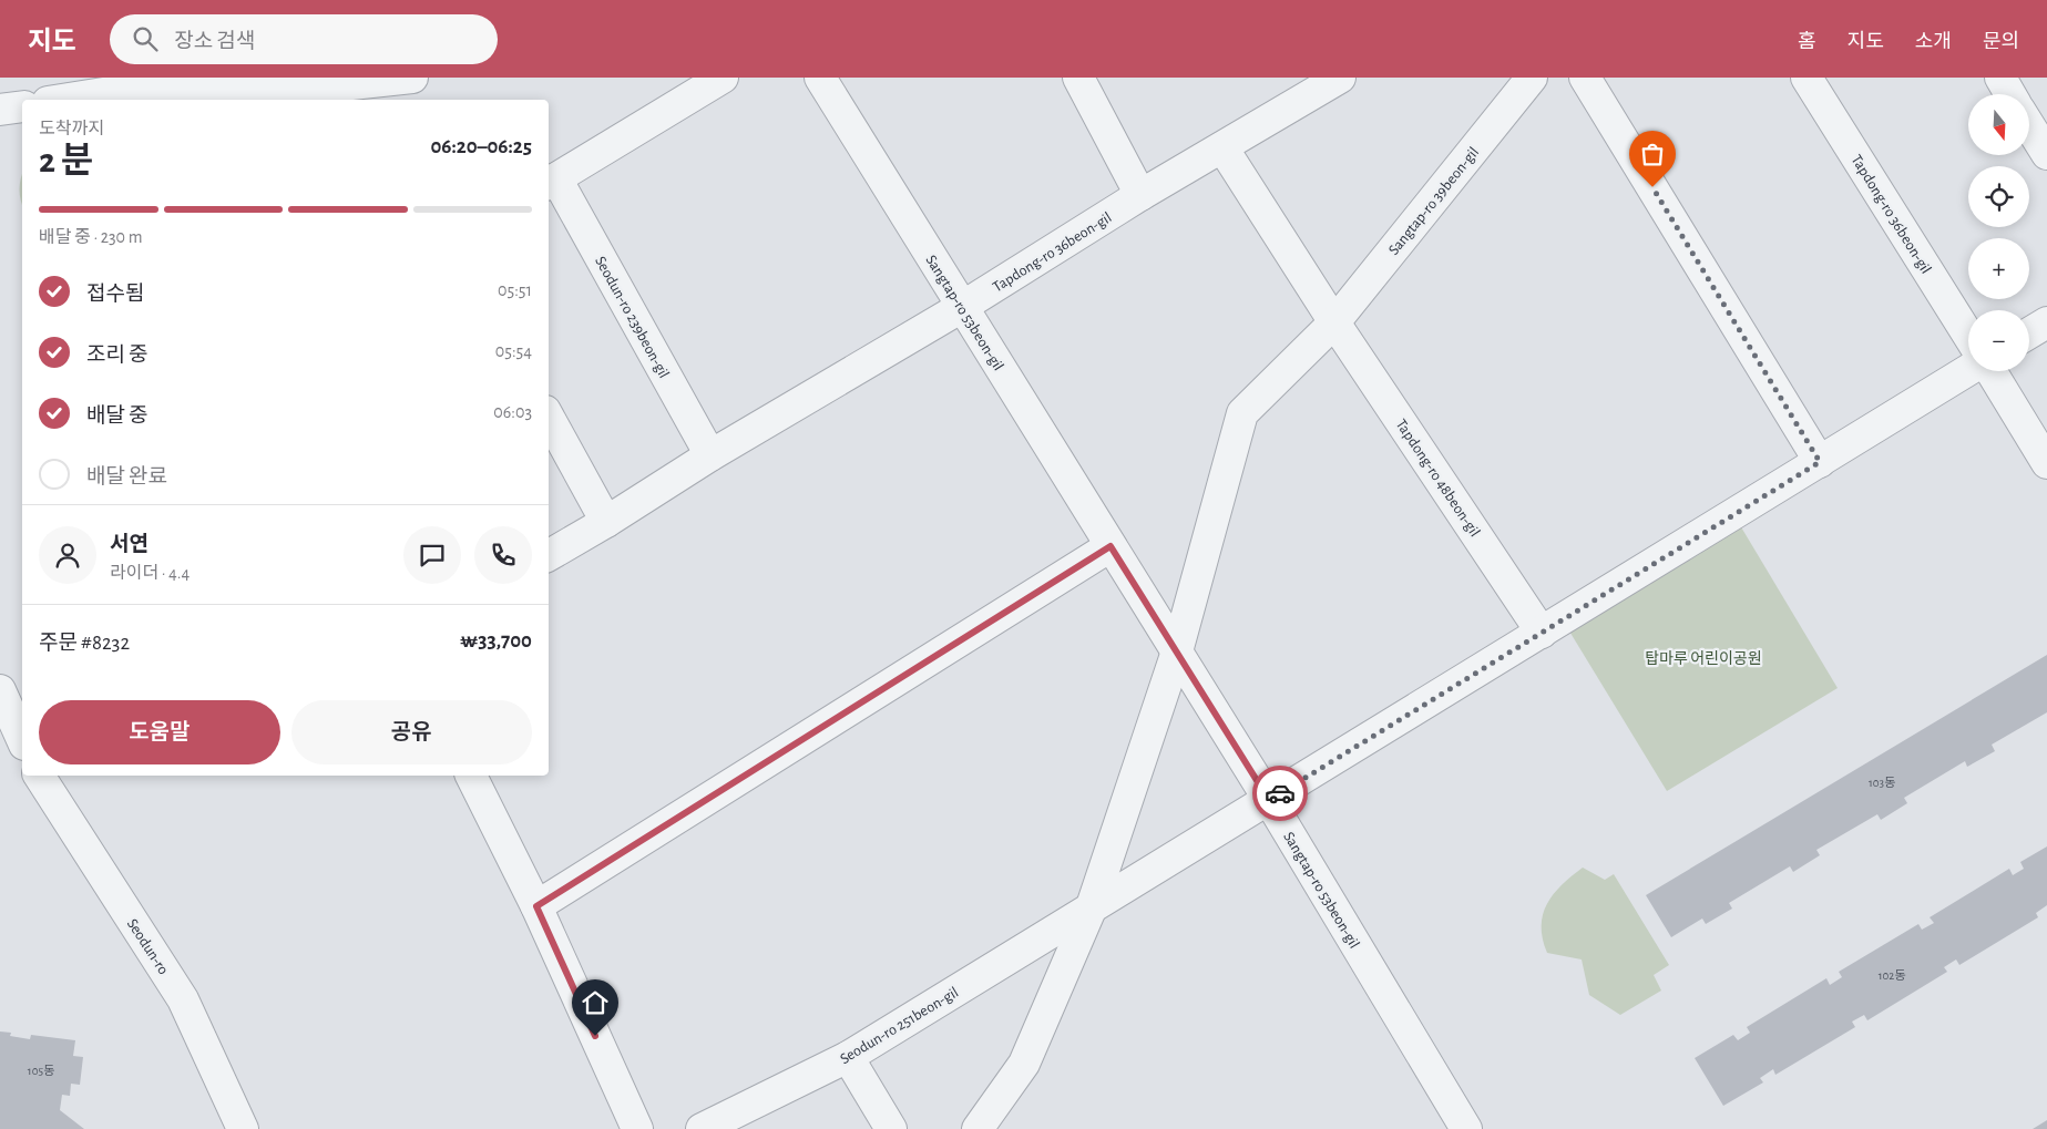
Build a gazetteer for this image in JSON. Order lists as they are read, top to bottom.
{
  "streets": {
    "street": [
      "Sangtap-ro 39beon-gil",
      "Tapdong-ro 36beon-gil",
      "Sangtap-ro 53beon-gil",
      "Seodun-ro 239beon-gil",
      "Tapdong-ro 48beon-gil",
      "Seodun-ro",
      "Seodun-ro 251beon-gil"
    ]
  },
  "crossings": [
    ["Sangtap-ro 39beon-gil", "Tapdong-ro 48beon-gil"],
    ["Tapdong-ro 36beon-gil", "Sangtap-ro 53beon-gil"],
    ["Sangtap-ro 53beon-gil", "Seodun-ro 251beon-gil"]
  ],
  "parks": ["탑마루 어린이공원"],
  "house_numbers": ["103동", "102동", "105동"],
  "north": "bottom",
  "page": {
    "header": "지도",
    "search": "장소 검색",
    "nav": [
      "홈",
      "지도",
      "소개",
      "문의"
    ],
    "map_buttons": ["+", "−"],
    "heading": ["2 분", "도착까지", "06:20–06:25"],
    "panel": [
      "서연",
      "라이더 · 4.4",
      "주문 #8232",
      "₩33,700"
    ],
    "bar": "배달 중 · 230 m",
    "list": [
      ["접수됨", "05:51"],
      ["조리 중", "05:54"],
      ["배달 중", "06:03"],
      "배달 완료"
    ],
    "buttons": ["도움말", "공유"]
  }
}
